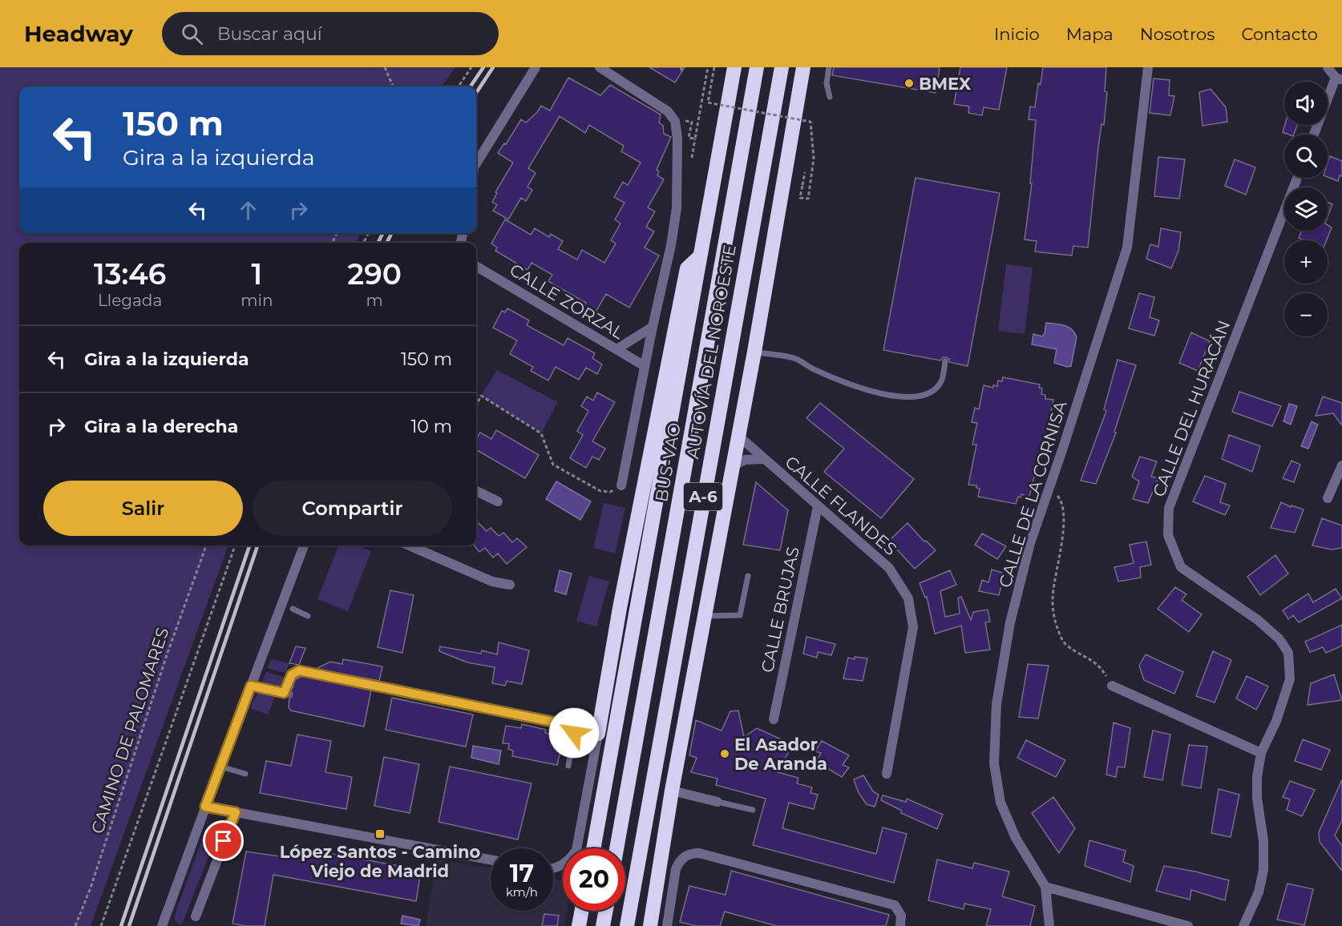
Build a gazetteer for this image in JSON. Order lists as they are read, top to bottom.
{
  "streets": {
    "highway": ["AUTOVÍA DEL NOROESTE", "BUS-VAO", "A-6"],
    "street": [
      "CALLE ZORZAL",
      "CALLE DEL HURACÁN",
      "CALLE DE LA CORNISA",
      "CALLE FLANDES",
      "CALLE BRUJAS"
    ],
    "path": ["CAMINO DE PALOMARES"]
  },
  "crossings": [
    ["CALLE FLANDES", "CALLE BRUJAS"]
  ],
  "places": {
    "other": ["BMEX", "El Asador De Aranda"],
    "transit": ["López Santos - Camino Viejo de Madrid"]
  },
  "page": {
    "header": "Headway",
    "search": "Buscar aquí",
    "nav": [
      "Inicio",
      "Mapa",
      "Nosotros",
      "Contacto"
    ],
    "map_buttons": ["+", "−"],
    "turn": ["150 m", "Gira a la izquierda"],
    "eta": [
      "13:46",
      "Llegada",
      "1",
      "min",
      "290",
      "m"
    ],
    "list": [
      {
        "name": "Gira a la izquierda",
        "value": "150 m"
      },
      {
        "name": "Gira a la derecha",
        "value": "10 m"
      }
    ],
    "buttons": ["Salir", "Compartir"],
    "speed": "17 km/h",
    "limit": "20"
  }
}
